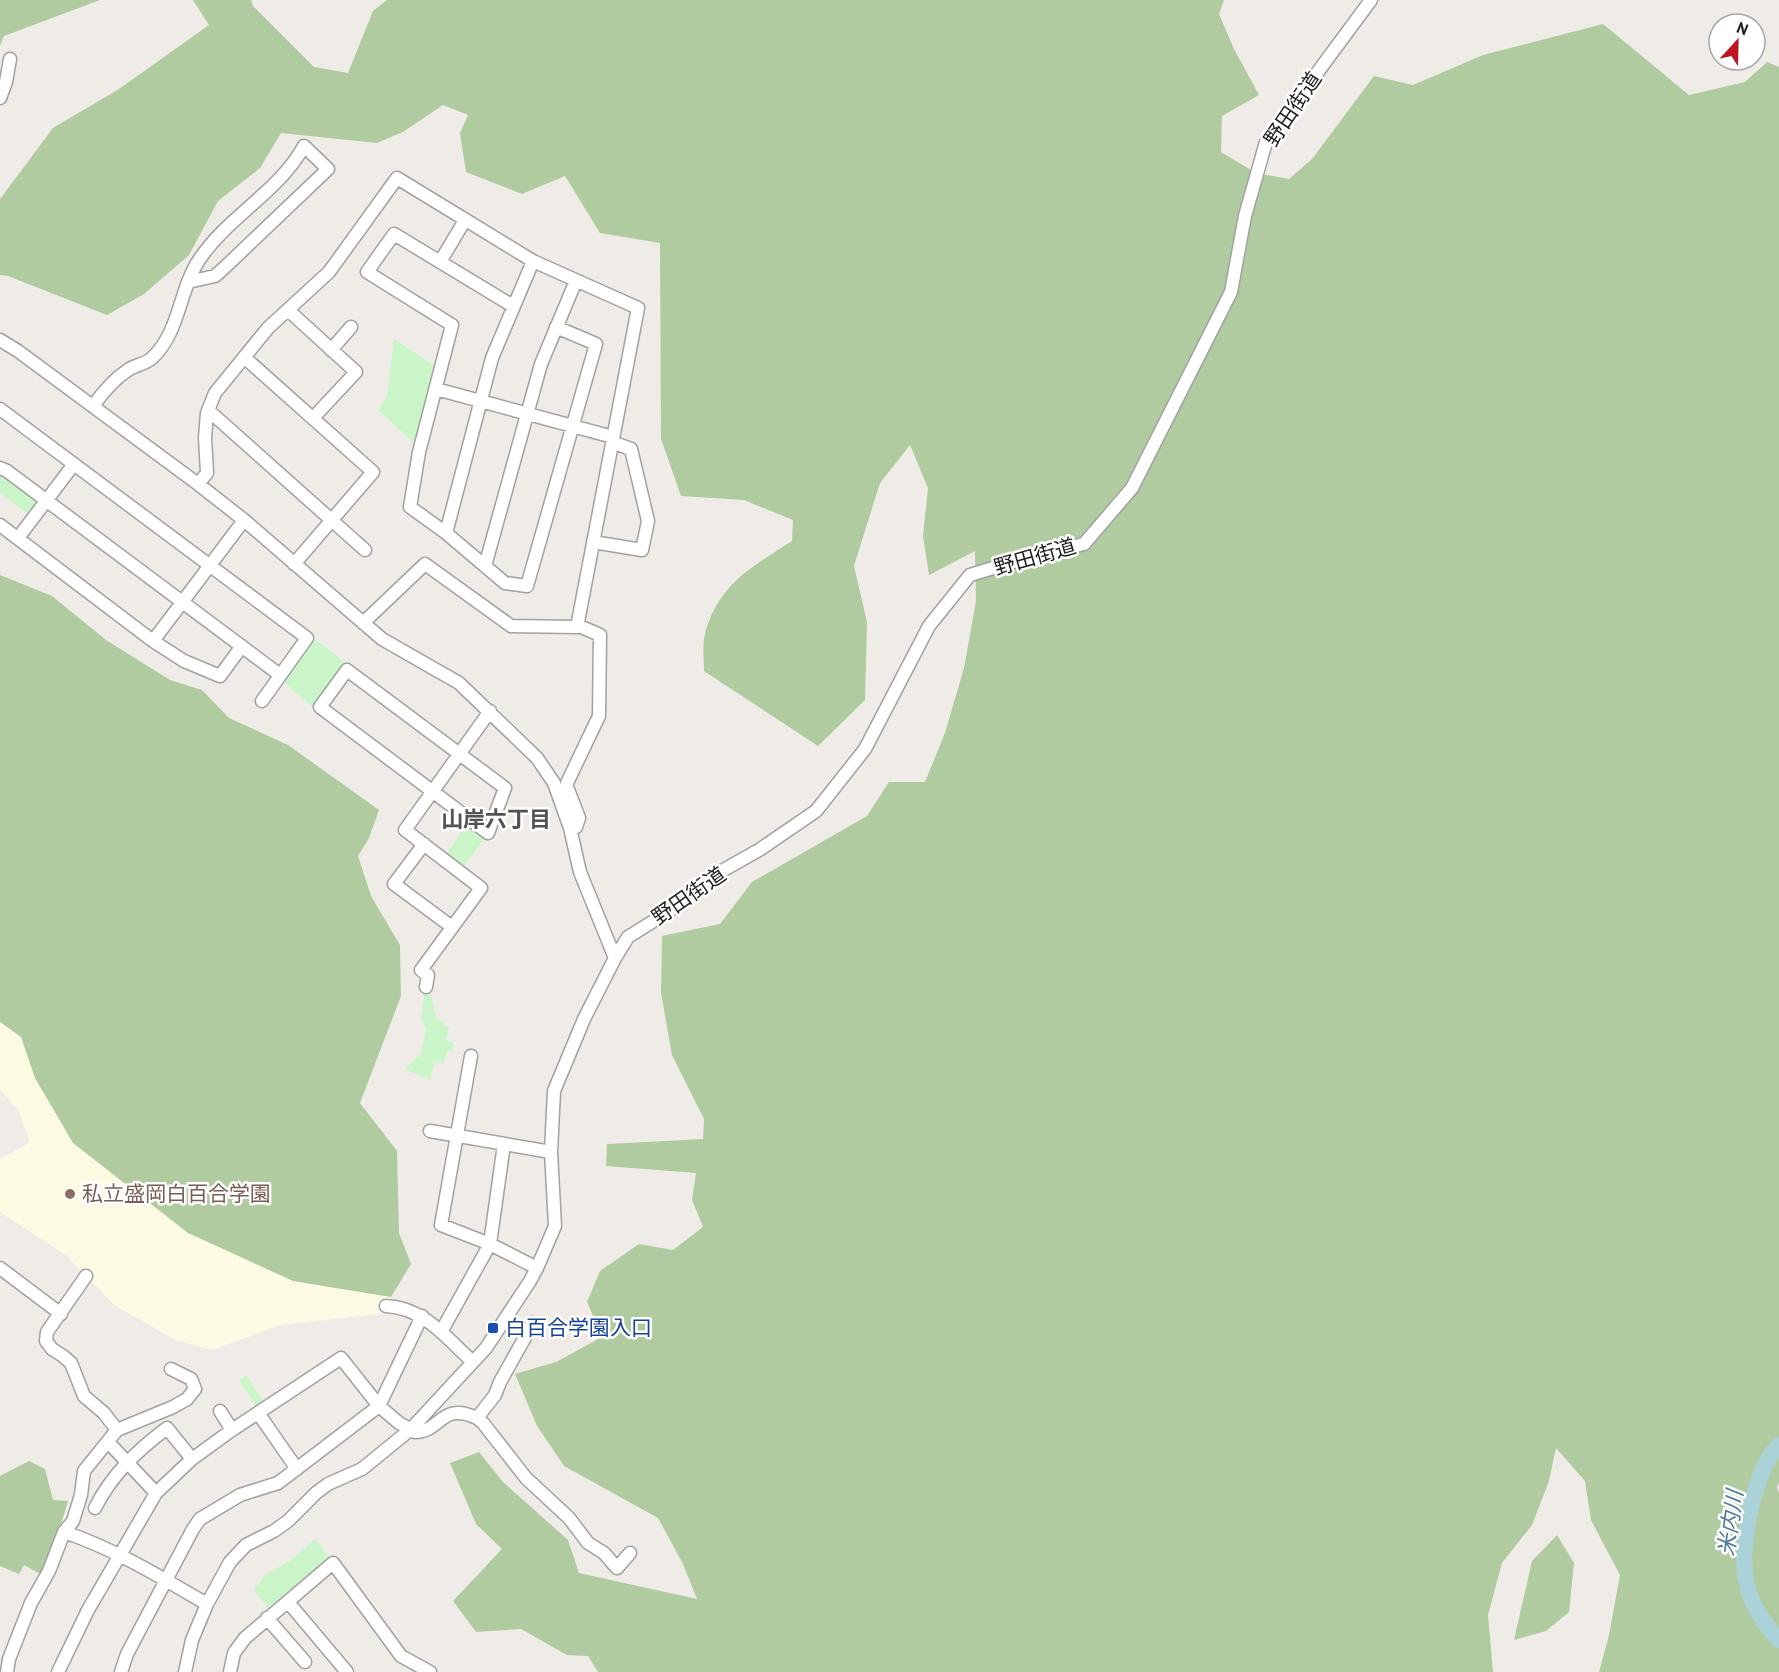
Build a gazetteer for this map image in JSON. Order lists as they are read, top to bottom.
{
  "streets": {
    "street": ["野田街道"]
  },
  "districts": ["山岸六丁目"],
  "water": ["米内川"],
  "places": {
    "other": ["私立盛岡白百合学園"],
    "transit": ["白百合学園入口"]
  },
  "north": "top"
}
